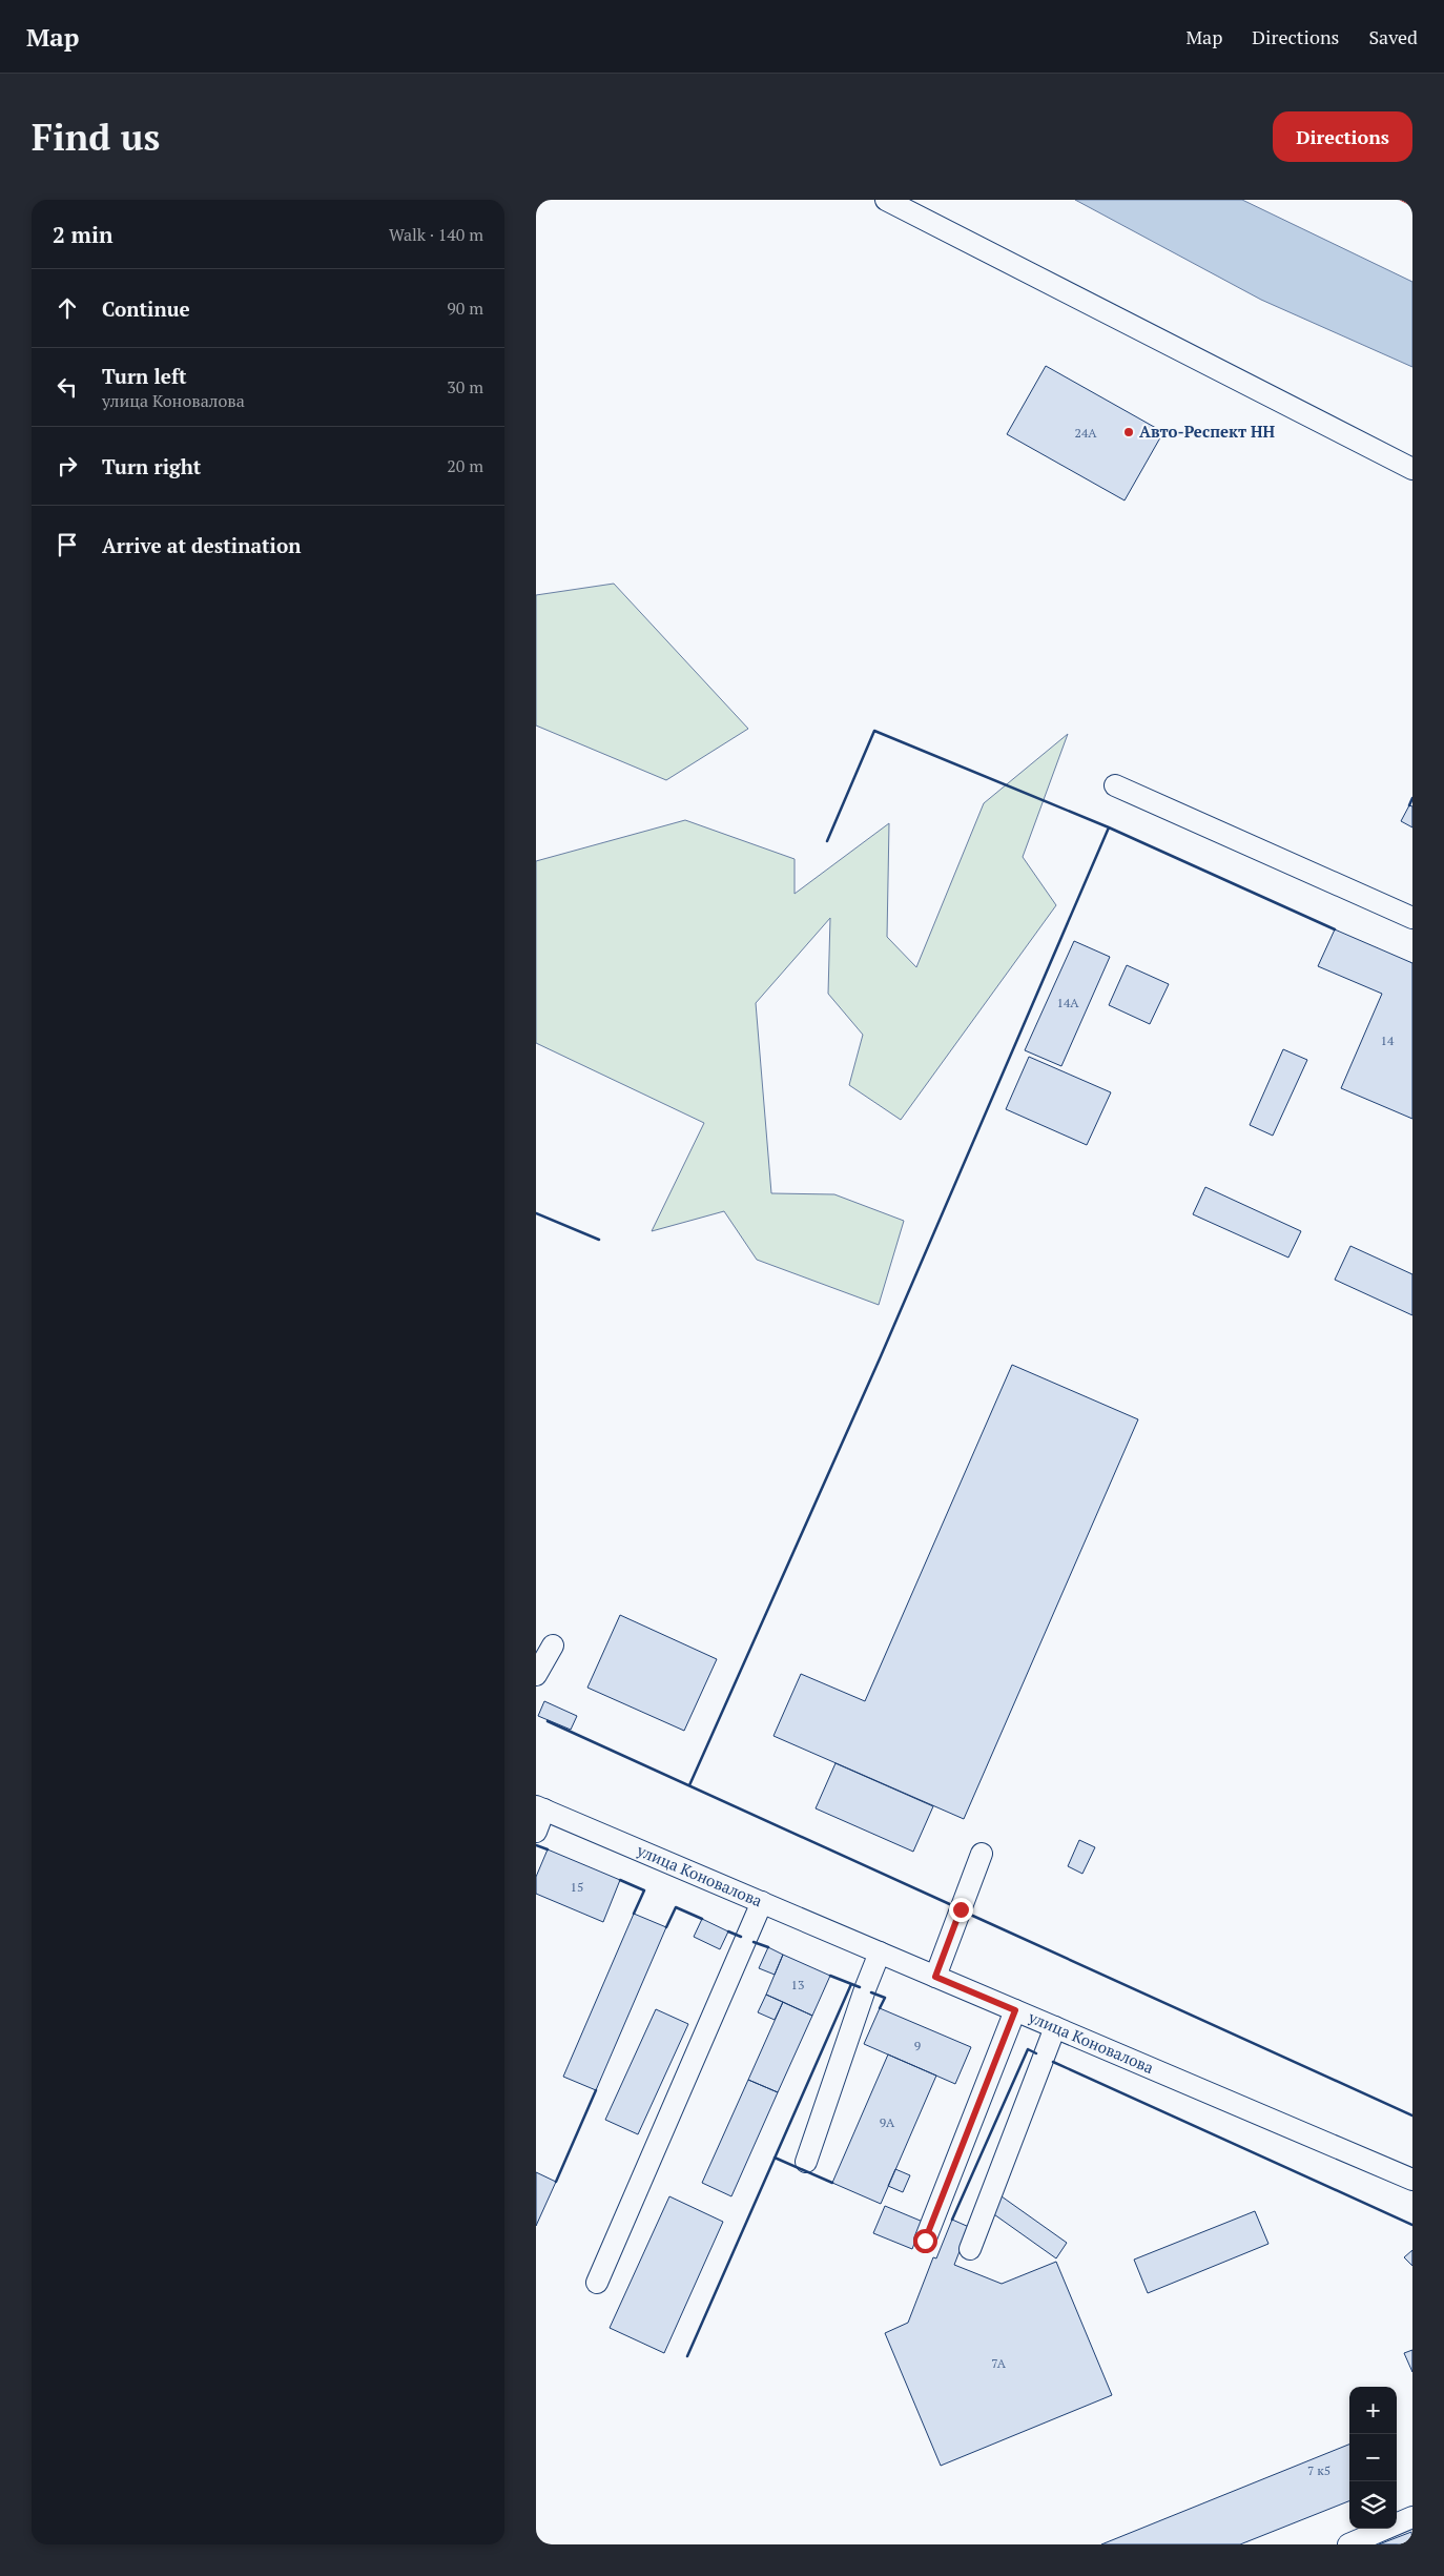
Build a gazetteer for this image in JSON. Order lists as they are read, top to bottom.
{
  "streets": {
    "street": ["улица Коновалова"]
  },
  "places": ["Авто-Респект НН"],
  "house_numbers": [
    "24А",
    "14А",
    "14",
    "15",
    "13",
    "9",
    "9А",
    "7А",
    "7 к5"
  ],
  "page": {
    "header": "Map",
    "nav": ["Map", "Directions", "Saved"],
    "buttons": "Directions",
    "title": "Find us",
    "heading": ["2 min", "Walk · 140 m"],
    "list": [
      ["Continue", "90 m"],
      ["Turn left", "улица Коновалова", "30 m"],
      ["Turn right", "20 m"],
      "Arrive at destination"
    ],
    "map_buttons": ["+", "−"]
  }
}
